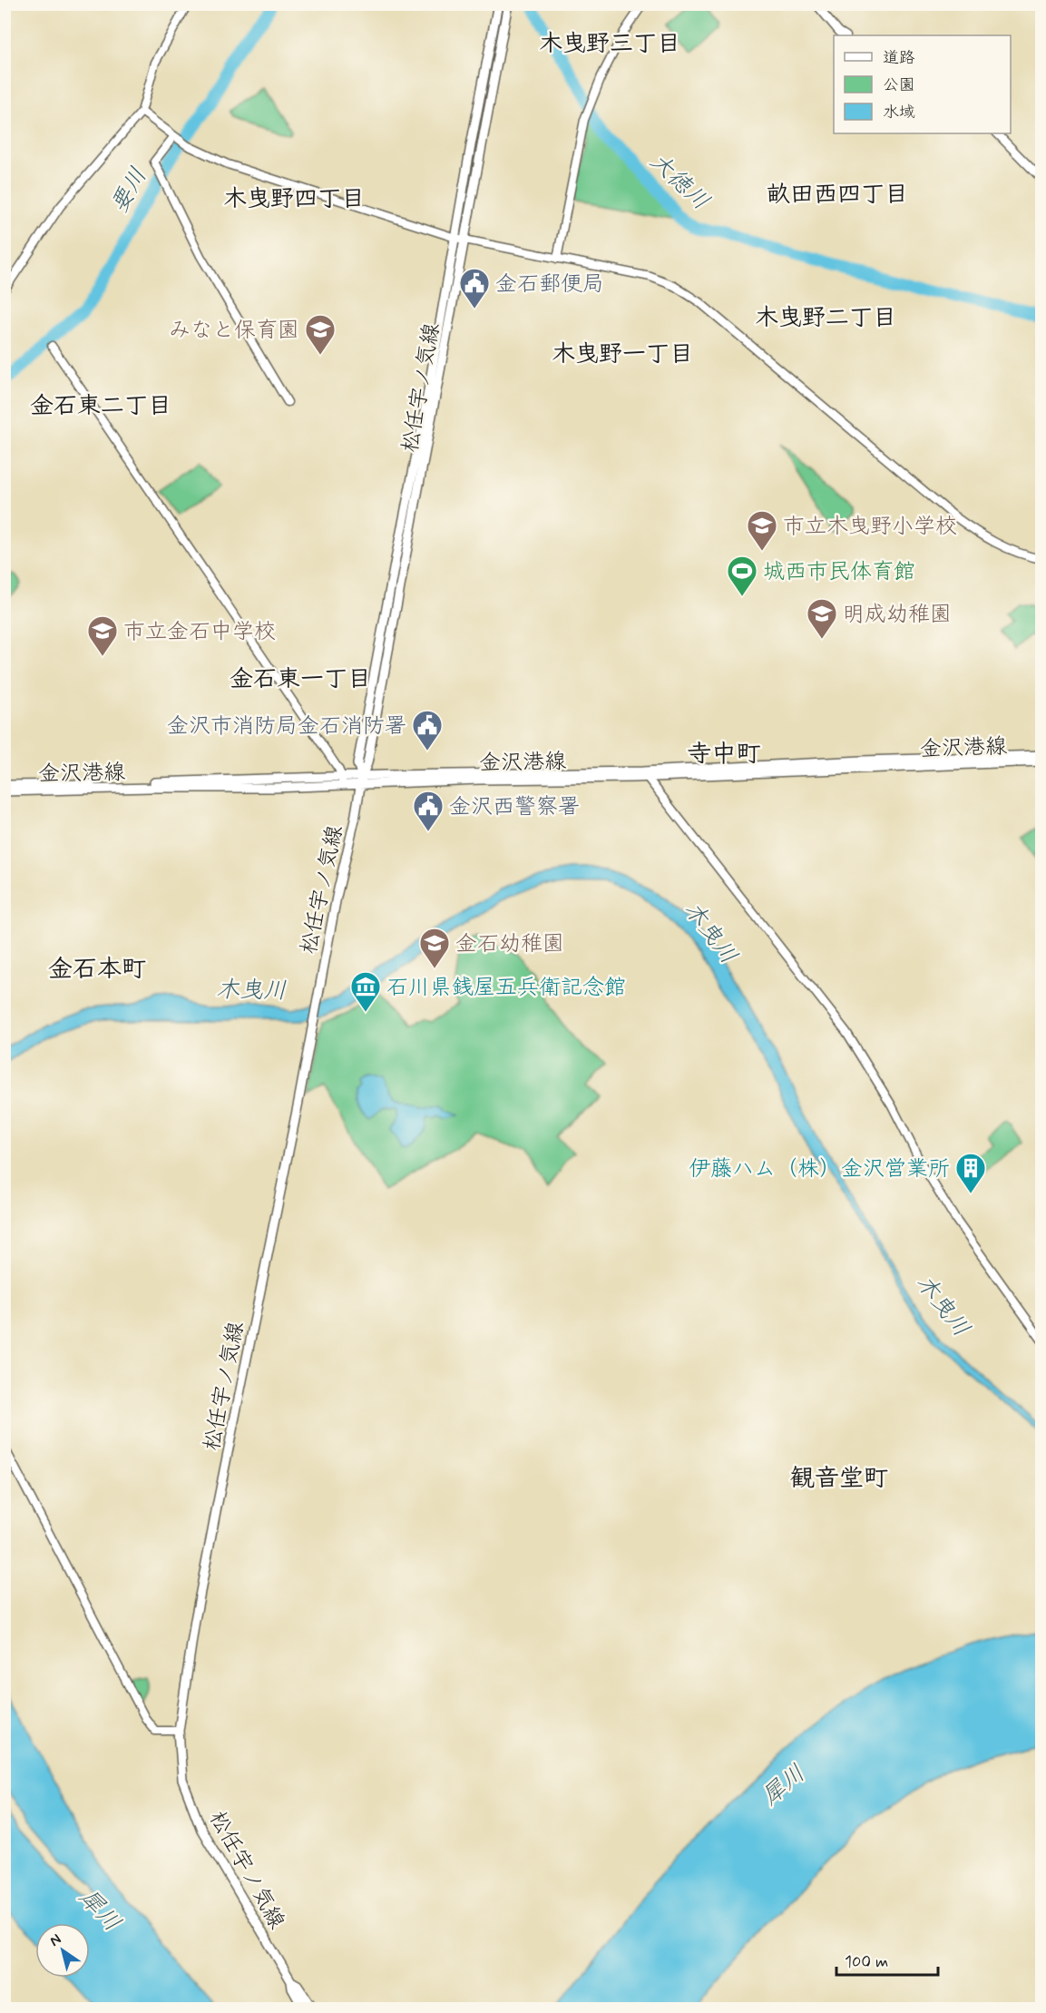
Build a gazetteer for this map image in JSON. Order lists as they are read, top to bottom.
{
  "streets": {
    "main road": ["松任宇ノ気線", "金沢港線"]
  },
  "crossings": [
    ["松任宇ノ気線", "金沢港線"]
  ],
  "districts": [
    "木曳野三丁目",
    "畝田西四丁目",
    "木曳野四丁目",
    "木曳野二丁目",
    "木曳野一丁目",
    "金石東二丁目",
    "金石東一丁目",
    "寺中町",
    "金石本町",
    "観音堂町"
  ],
  "water": [
    "大徳川",
    "要川",
    "木曳川",
    "犀川"
  ],
  "places": {
    "public building": ["金石郵便局", "金沢市消防局金石消防署", "金沢西警察署"],
    "school or university": [
      "みなと保育園",
      "市立木曳野小学校",
      "明成幼稚園",
      "市立金石中学校",
      "金石幼稚園"
    ],
    "sports": ["城西市民体育館"],
    "museum": ["石川県銭屋五兵衛記念館"],
    "building": ["伊藤ハム（株）金沢営業所"]
  },
  "legend": ["道路", "公園", "水域"],
  "scale_bar": "100 m",
  "north": "top left"
}
